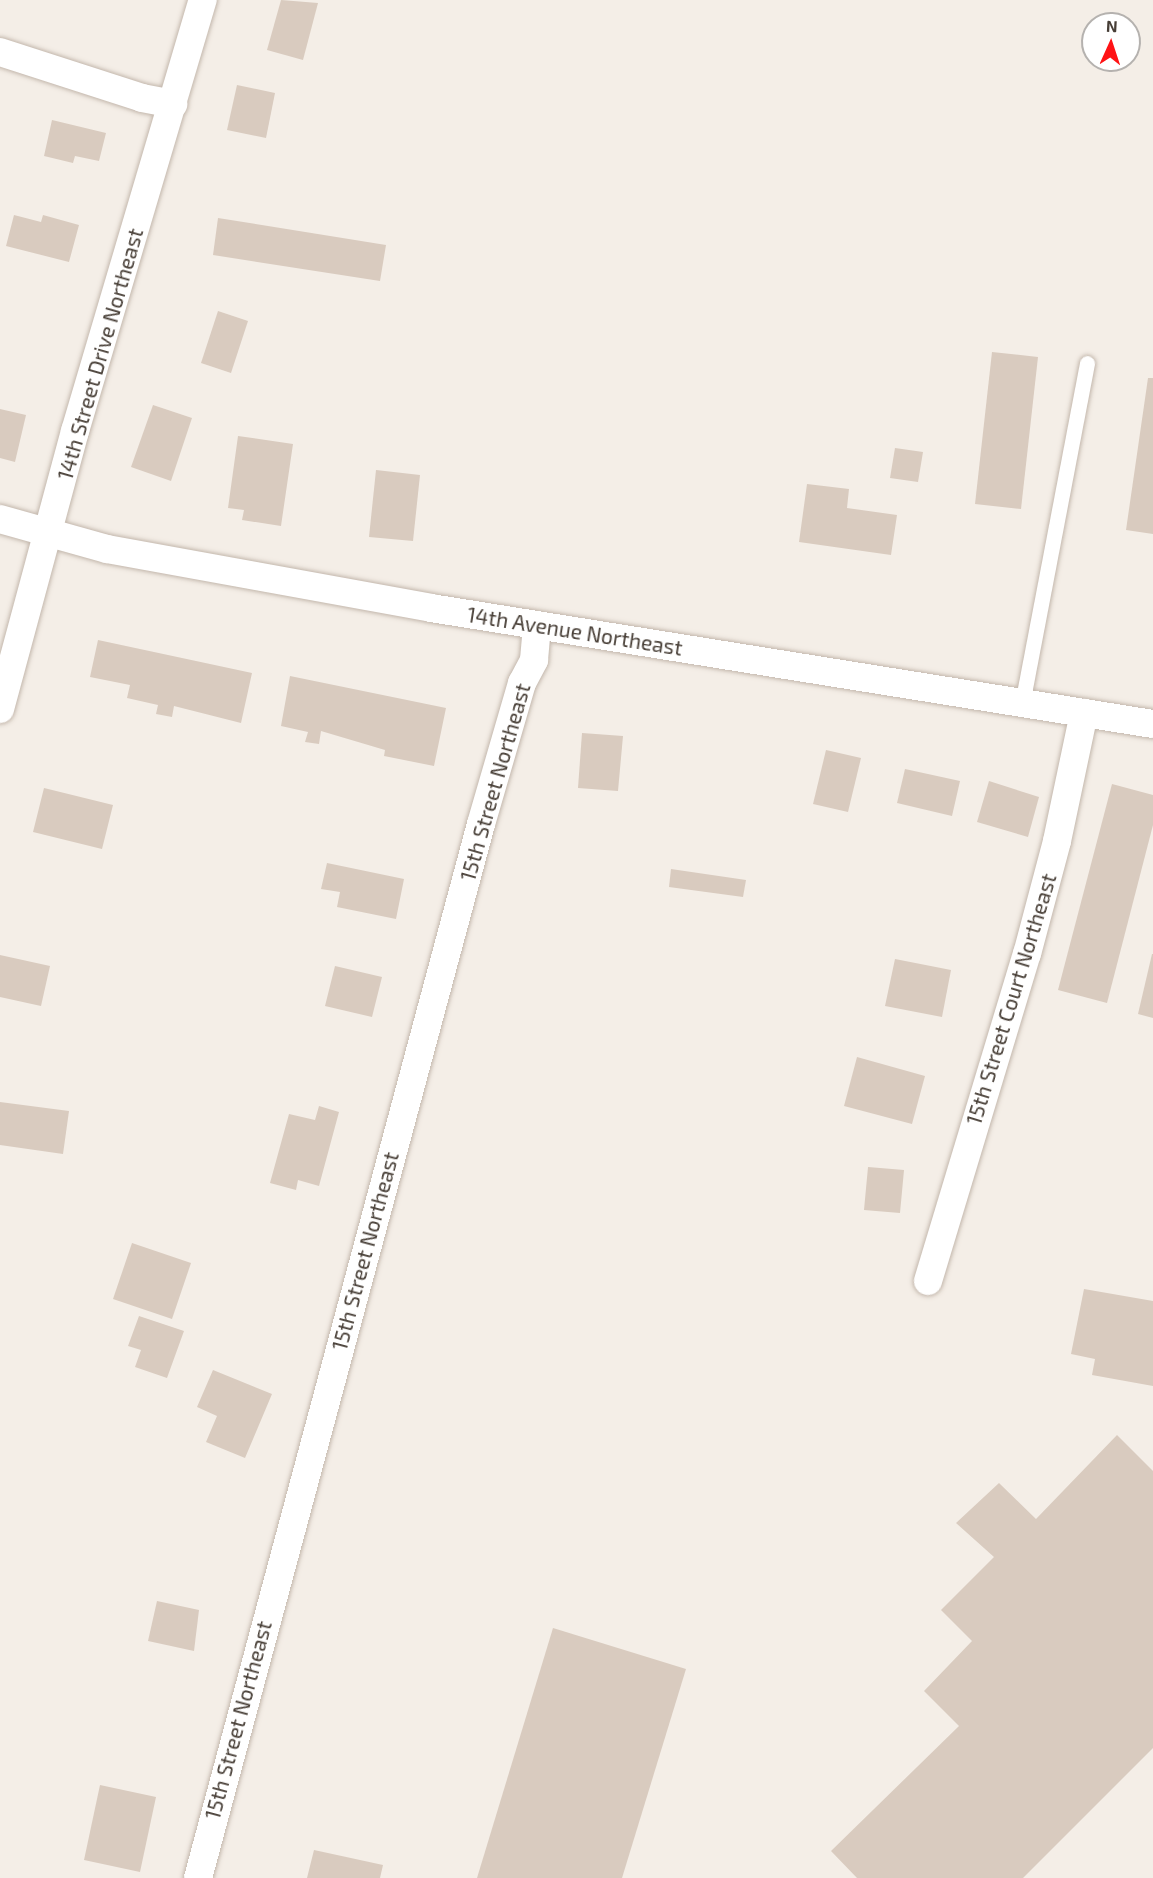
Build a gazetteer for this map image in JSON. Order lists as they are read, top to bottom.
{
  "streets": {
    "street": [
      "14th Street Drive Northeast",
      "14th Avenue Northeast",
      "15th Street Northeast",
      "15th Street Court Northeast"
    ]
  },
  "crossings": [
    ["14th Street Drive Northeast", "14th Avenue Northeast"],
    ["14th Avenue Northeast", "15th Street Northeast"],
    ["14th Avenue Northeast", "15th Street Court Northeast"]
  ],
  "north": "top"
}
